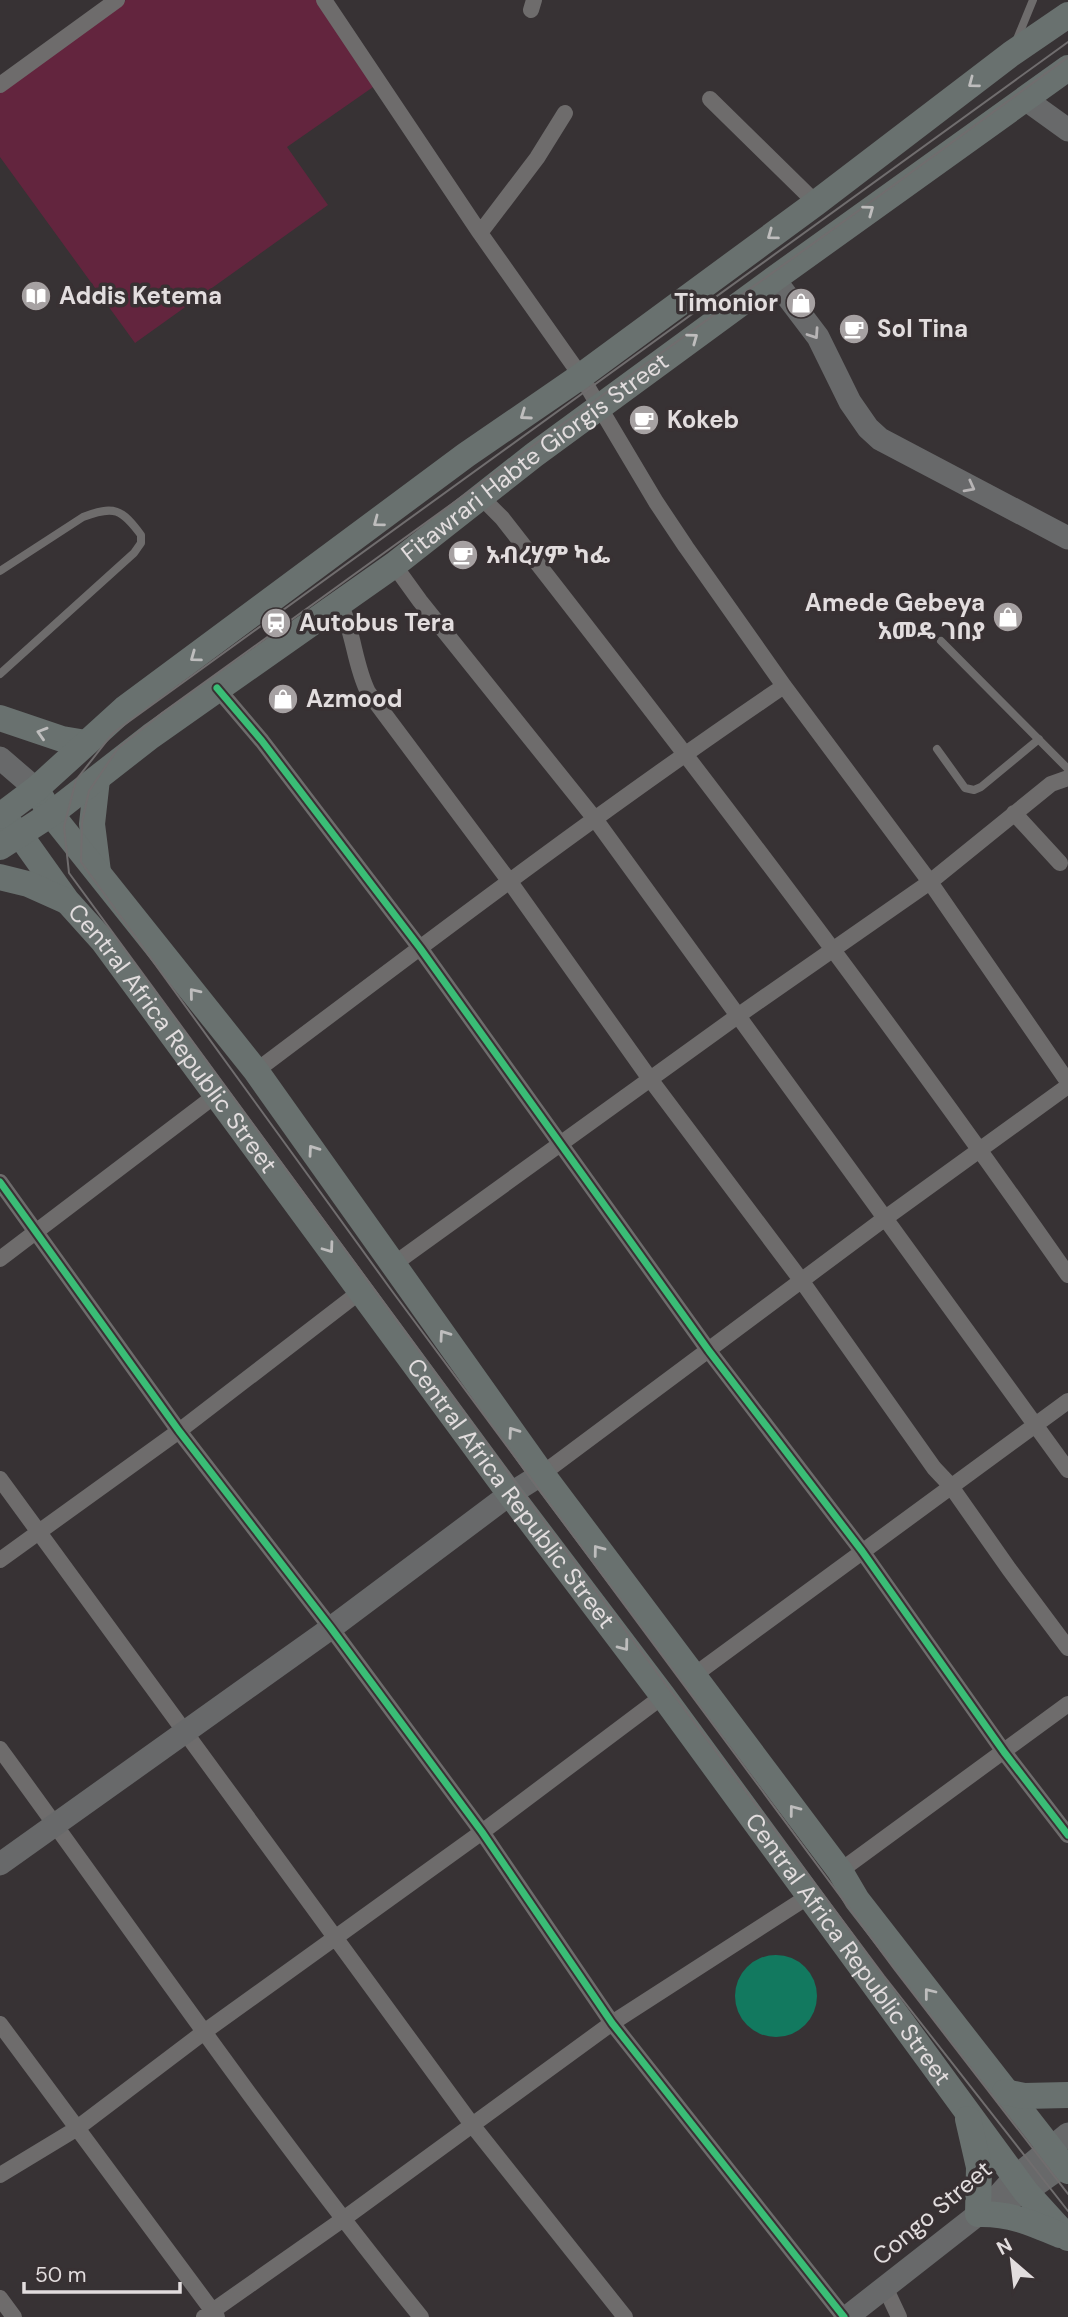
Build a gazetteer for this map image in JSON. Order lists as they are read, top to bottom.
{
  "streets": {
    "main road": ["Fitawrari Habte Giorgis Street", "Central Africa Republic Street"],
    "street": ["Congo Street"]
  },
  "crossings": [
    ["Fitawrari Habte Giorgis Street", "Central Africa Republic Street"],
    ["Central Africa Republic Street", "Congo Street"]
  ],
  "places": {
    "library": ["Addis Ketema"],
    "shop": ["Timonior", "Amede Gebeya አመዴ ገበያ", "Azmood"],
    "cafe": ["Sol Tina", "Kokeb", "አብረሃም ካፌ"],
    "station": ["Autobus Tera"]
  },
  "scale_bar": "50 m",
  "north": "top left"
}
